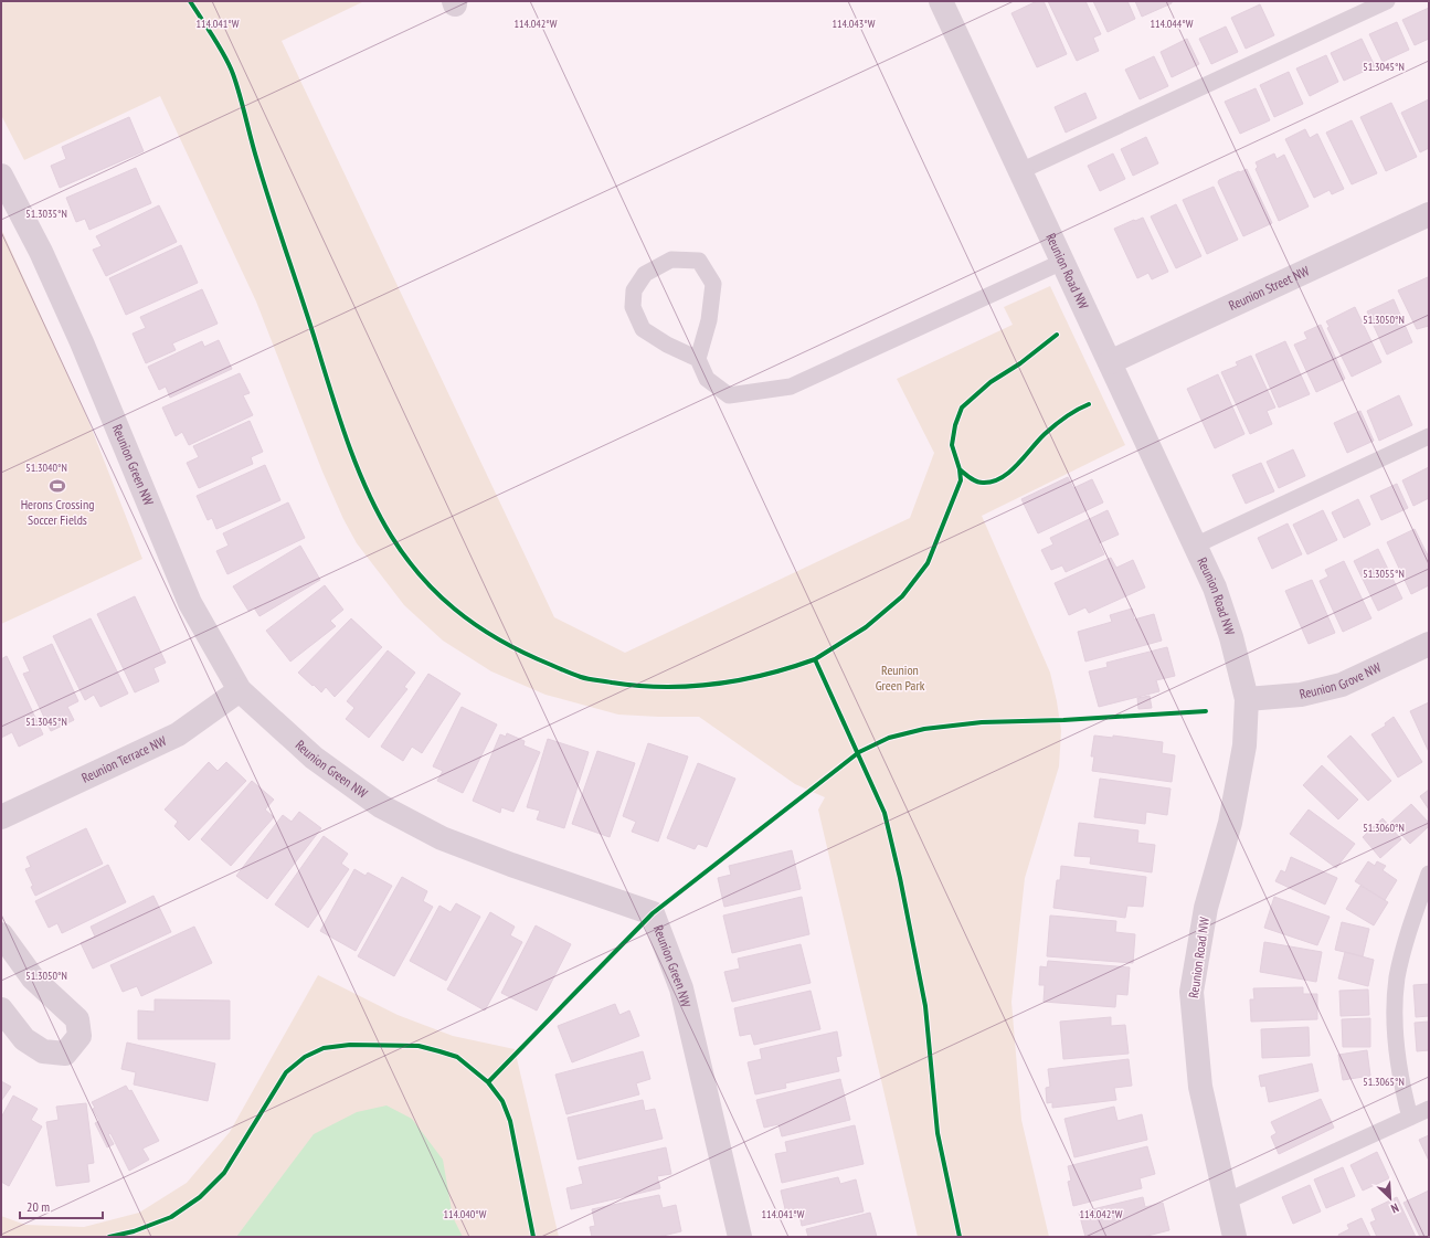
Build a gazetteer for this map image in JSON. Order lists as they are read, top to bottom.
{
  "streets": {
    "street": [
      "Reunion Road NW",
      "Reunion Street NW",
      "Reunion Green NW",
      "Reunion Grove NW",
      "Reunion Terrace NW"
    ]
  },
  "crossings": [
    ["Reunion Road NW", "Reunion Street NW"],
    ["Reunion Road NW", "Reunion Grove NW"],
    ["Reunion Green NW", "Reunion Terrace NW"]
  ],
  "parks": ["Reunion Green Park"],
  "places": {
    "sports": ["Herons Crossing Soccer Fields"]
  },
  "scale_bar": "20 m",
  "north": "bottom right",
  "coordinates": [
    "114.041°W",
    "114.042°W",
    "114.043°W",
    "114.044°W",
    "51.3045°N",
    "51.3035°N",
    "51.3050°N",
    "51.3040°N",
    "51.3055°N",
    "51.3060°N",
    "51.3065°N",
    "114.040°W"
  ]
}
